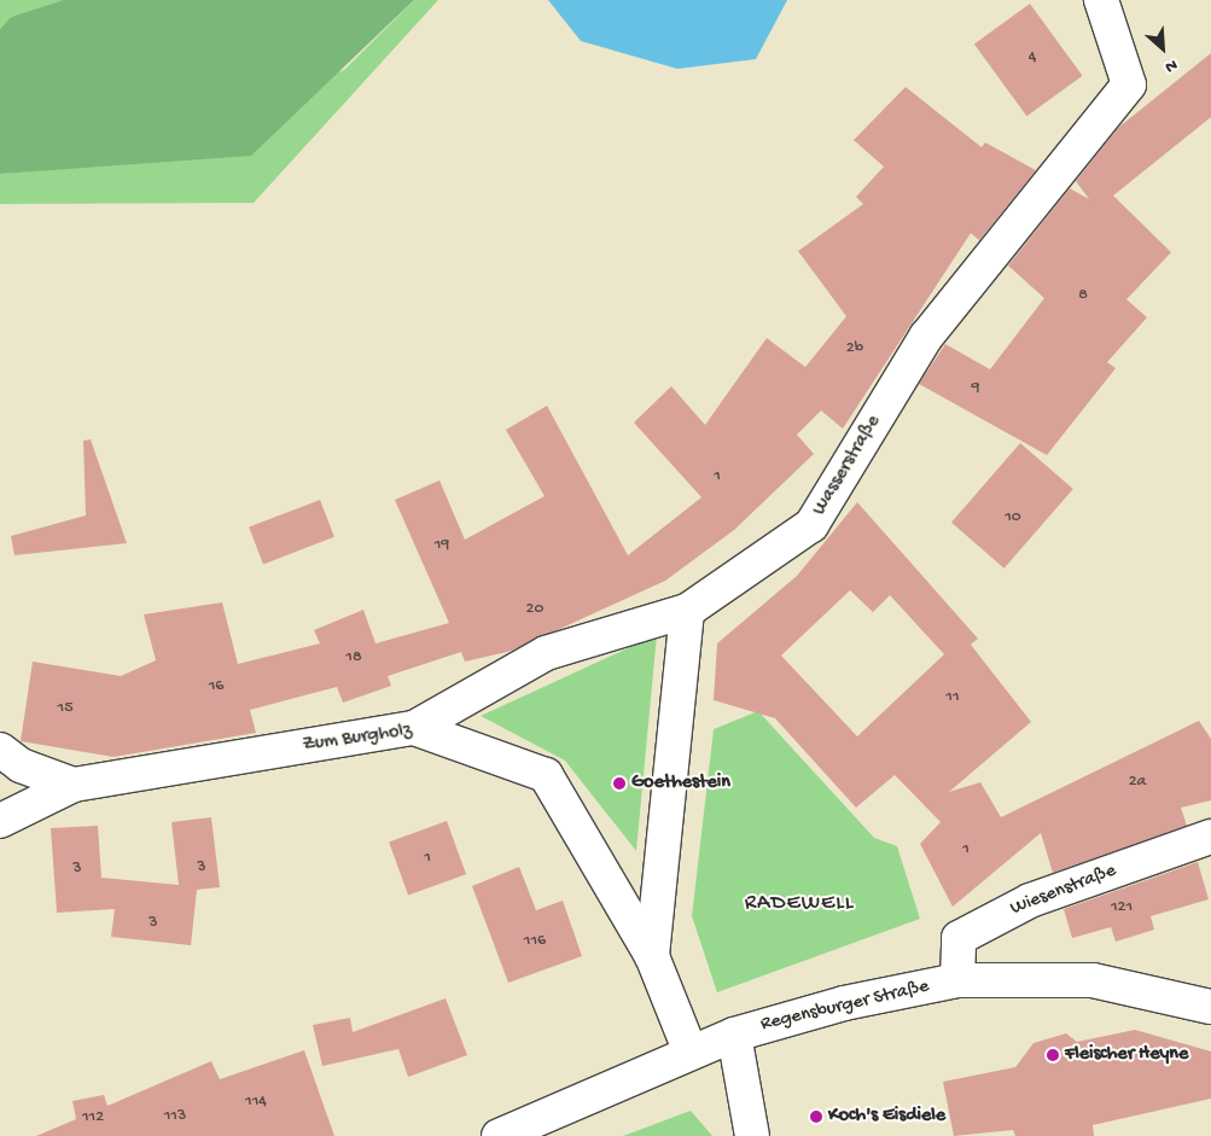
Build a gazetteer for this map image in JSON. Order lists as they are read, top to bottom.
{
  "streets": {
    "street": [
      "Wasserstraße",
      "Zum Burgholz",
      "Wiesenstraße",
      "Regensburger Straße"
    ]
  },
  "crossings": [
    ["Wiesenstraße", "Regensburger Straße"]
  ],
  "districts": ["RADEWELL"],
  "places": ["Goethestein", "Fleischer Heyne", "Koch's Eisdiele"],
  "house_numbers": [
    "4",
    "8",
    "2b",
    "9",
    "1",
    "10",
    "19",
    "20",
    "18",
    "16",
    "11",
    "15",
    "2a",
    "1",
    "1",
    "3",
    "3",
    "121",
    "3",
    "116",
    "114",
    "113",
    "112"
  ],
  "north": "bottom right"
}
